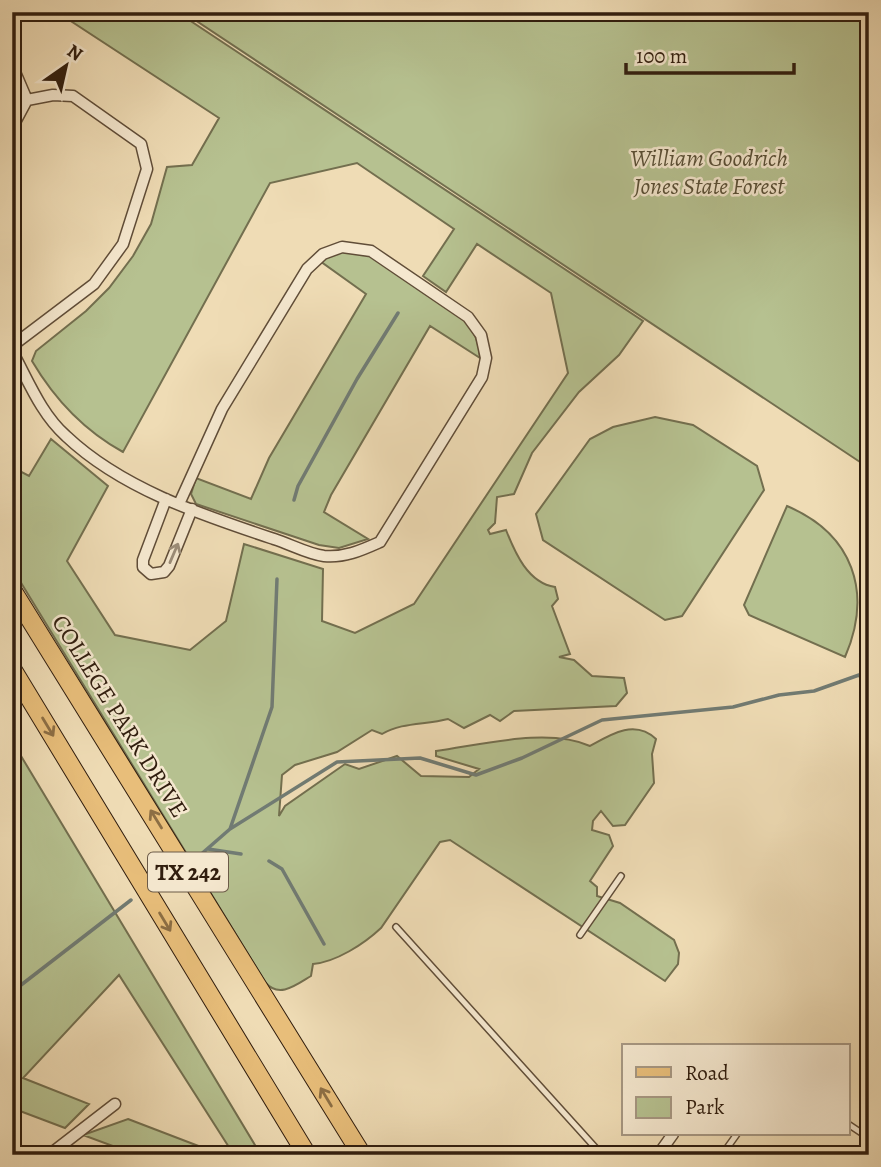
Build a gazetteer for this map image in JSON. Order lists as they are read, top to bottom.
{
  "streets": {
    "main road": ["COLLEGE PARK DRIVE", "TX 242"]
  },
  "parks": ["William Goodrich Jones State Forest"],
  "legend": ["Road", "Park"],
  "scale_bar": "100 m",
  "north": "top right"
}
